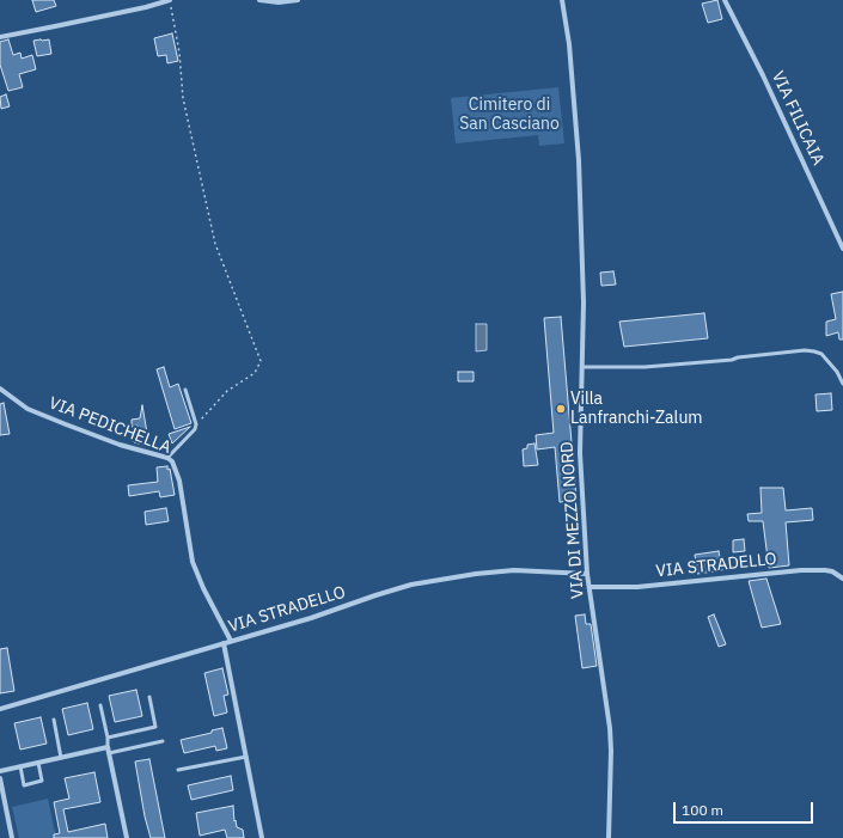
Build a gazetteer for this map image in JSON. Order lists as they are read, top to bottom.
{
  "streets": {
    "street": [
      "VIA FILICAIA",
      "VIA PEDICHELLA",
      "VIA DI MEZZO NORD",
      "VIA STRADELLO"
    ]
  },
  "crossings": [
    ["VIA PEDICHELLA", "VIA STRADELLO"],
    ["VIA DI MEZZO NORD", "VIA STRADELLO"]
  ],
  "parks": ["Cimitero di San Casciano"],
  "places": ["Villa Lanfranchi-Zalum"],
  "scale_bar": "100 m"
}
